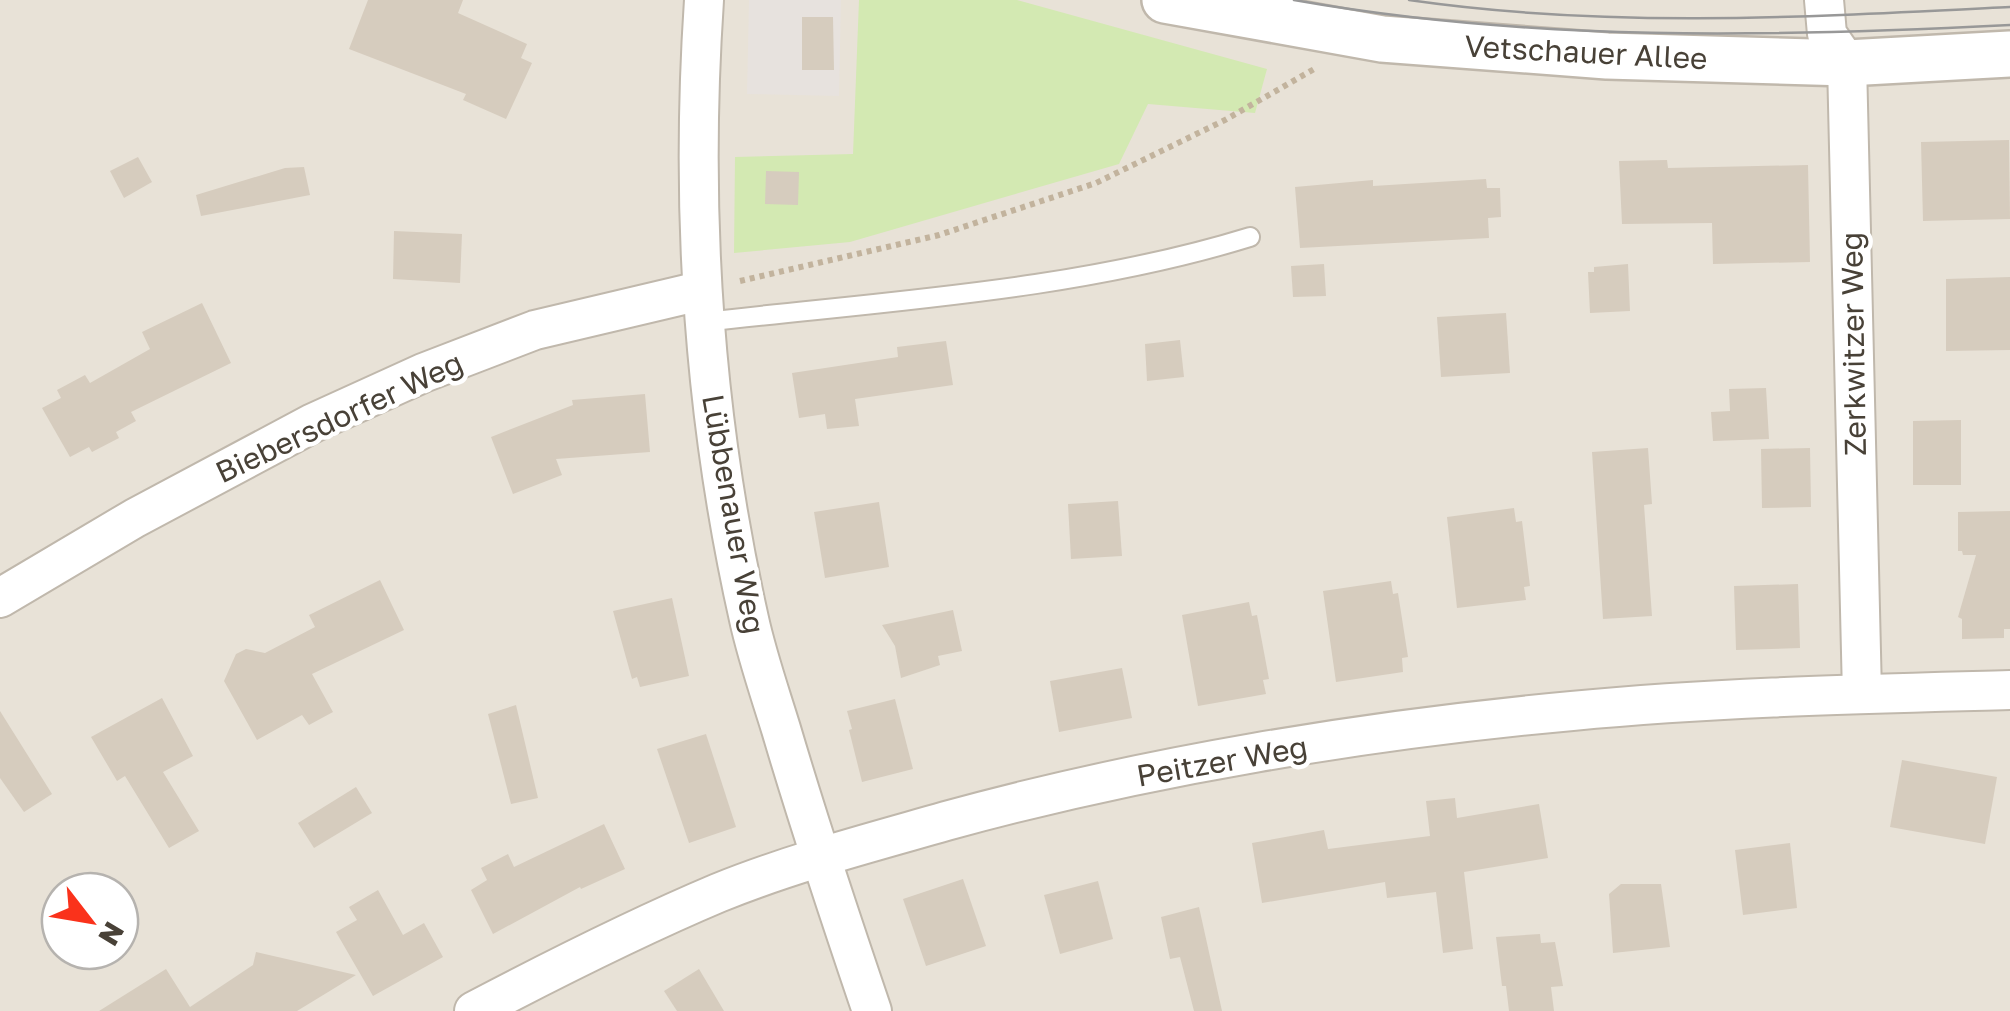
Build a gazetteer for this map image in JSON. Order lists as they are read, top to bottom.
{
  "streets": {
    "street": [
      "Vetschauer Allee",
      "Zerkwitzer Weg",
      "Biebersdorfer Weg",
      "Lübbenauer Weg",
      "Peitzer Weg"
    ]
  },
  "crossings": [
    ["Vetschauer Allee", "Zerkwitzer Weg"],
    ["Zerkwitzer Weg", "Peitzer Weg"],
    ["Biebersdorfer Weg", "Lübbenauer Weg"],
    ["Lübbenauer Weg", "Peitzer Weg"]
  ],
  "north": "bottom right"
}
